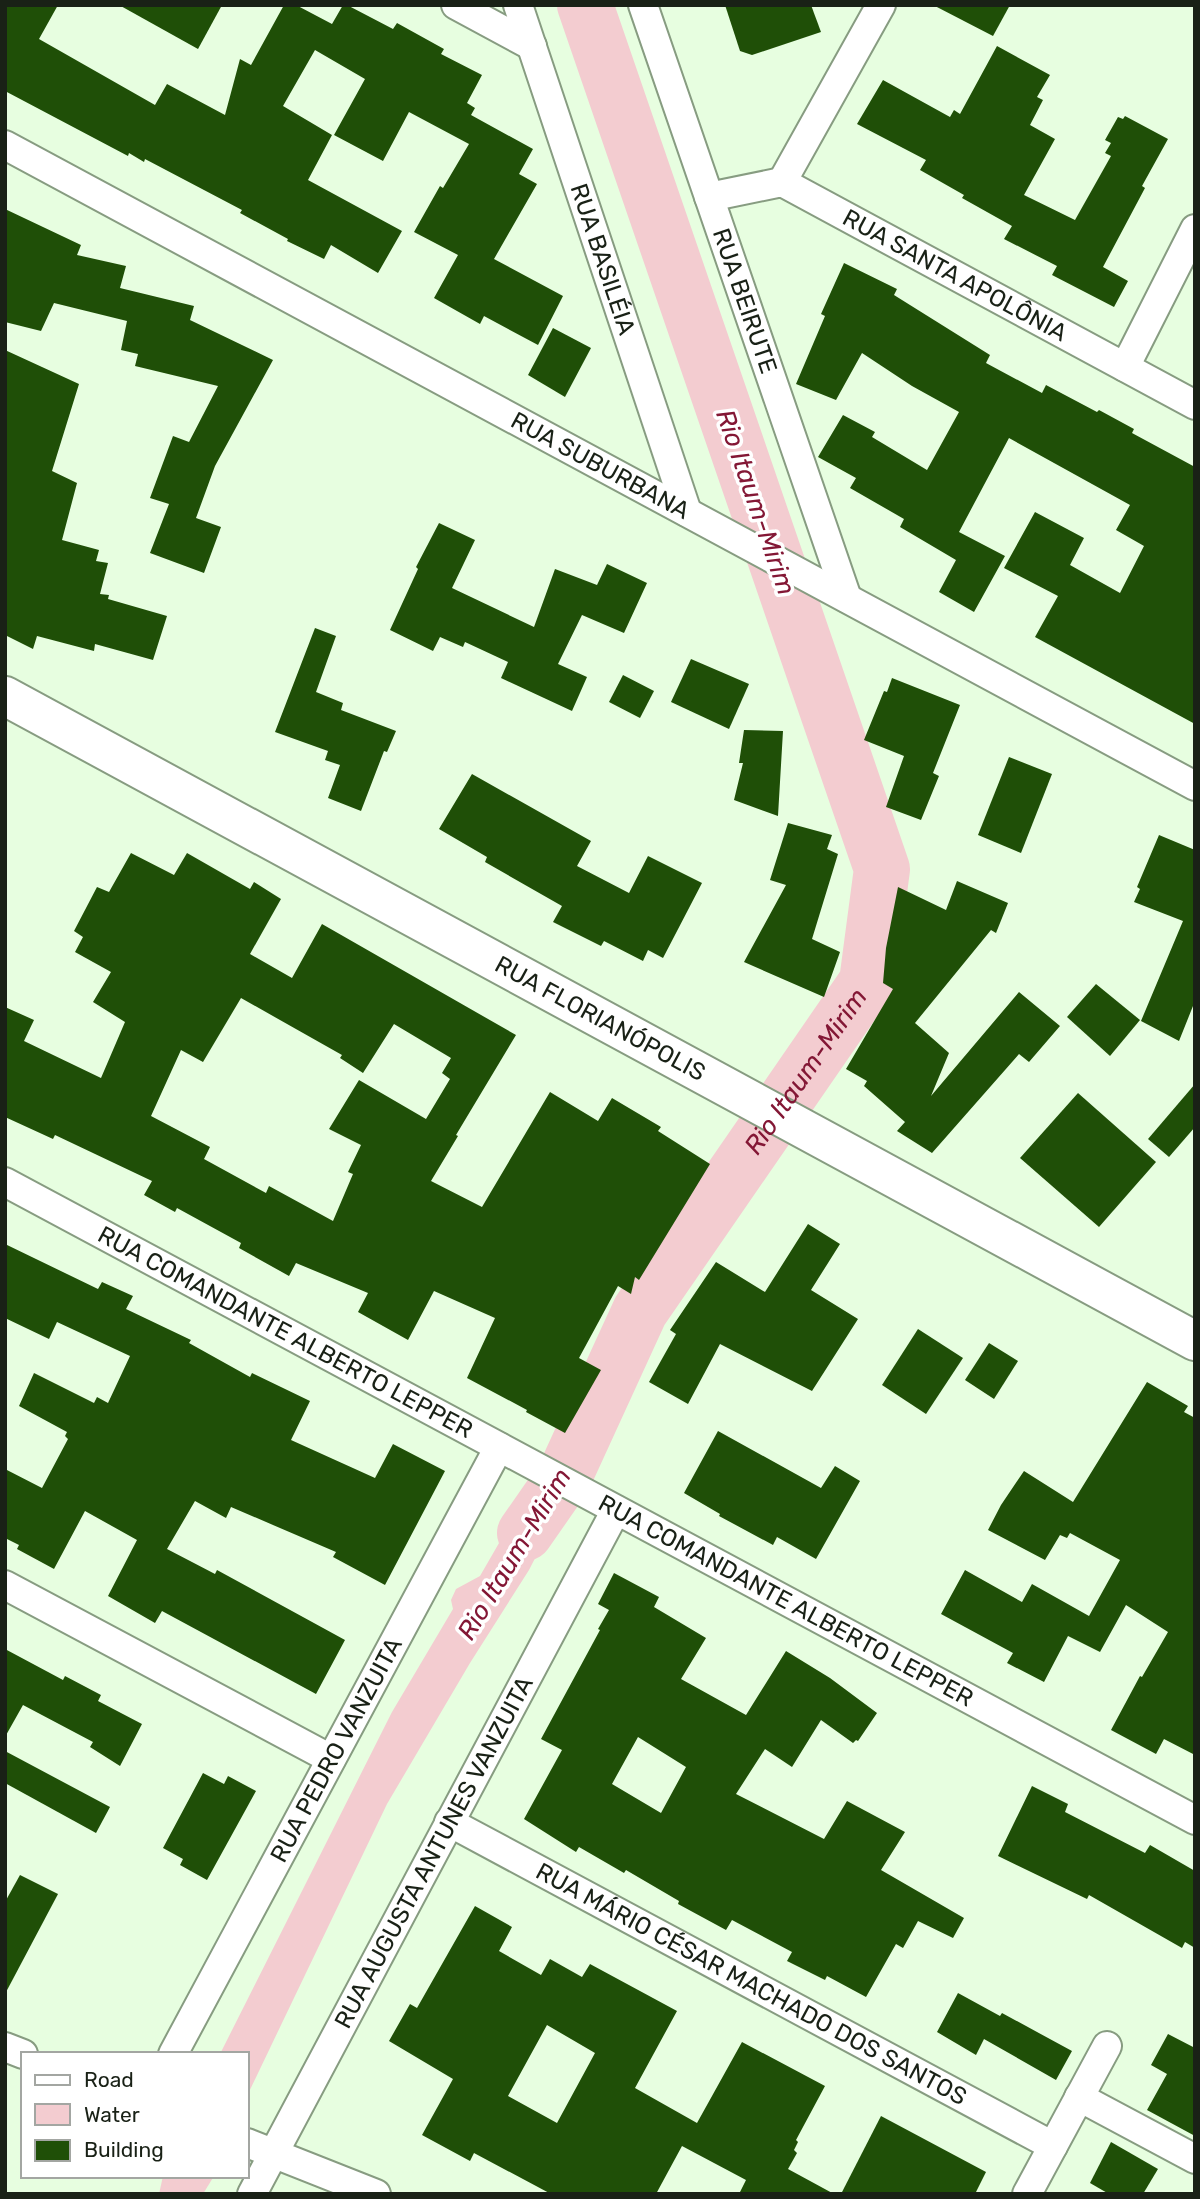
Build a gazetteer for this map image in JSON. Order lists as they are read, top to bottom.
{
  "streets": {
    "main road": ["RUA FLORIANÓPOLIS"],
    "street": [
      "RUA BASILÉIA",
      "RUA SANTA APOLÔNIA",
      "RUA BEIRUTE",
      "RUA SUBURBANA",
      "RUA COMANDANTE ALBERTO LEPPER",
      "RUA PEDRO VANZUITA",
      "RUA AUGUSTA ANTUNES VANZUITA",
      "RUA MÁRIO CÉSAR MACHADO DOS SANTOS"
    ]
  },
  "crossings": [
    ["RUA BASILÉIA", "RUA SUBURBANA"],
    ["RUA BEIRUTE", "RUA SUBURBANA"],
    ["RUA COMANDANTE ALBERTO LEPPER", "RUA PEDRO VANZUITA"],
    ["RUA COMANDANTE ALBERTO LEPPER", "RUA AUGUSTA ANTUNES VANZUITA"],
    ["RUA AUGUSTA ANTUNES VANZUITA", "RUA MÁRIO CÉSAR MACHADO DOS SANTOS"]
  ],
  "water": ["Rio Itaum-Mirim"],
  "legend": ["Road", "Water", "Building"]
}
